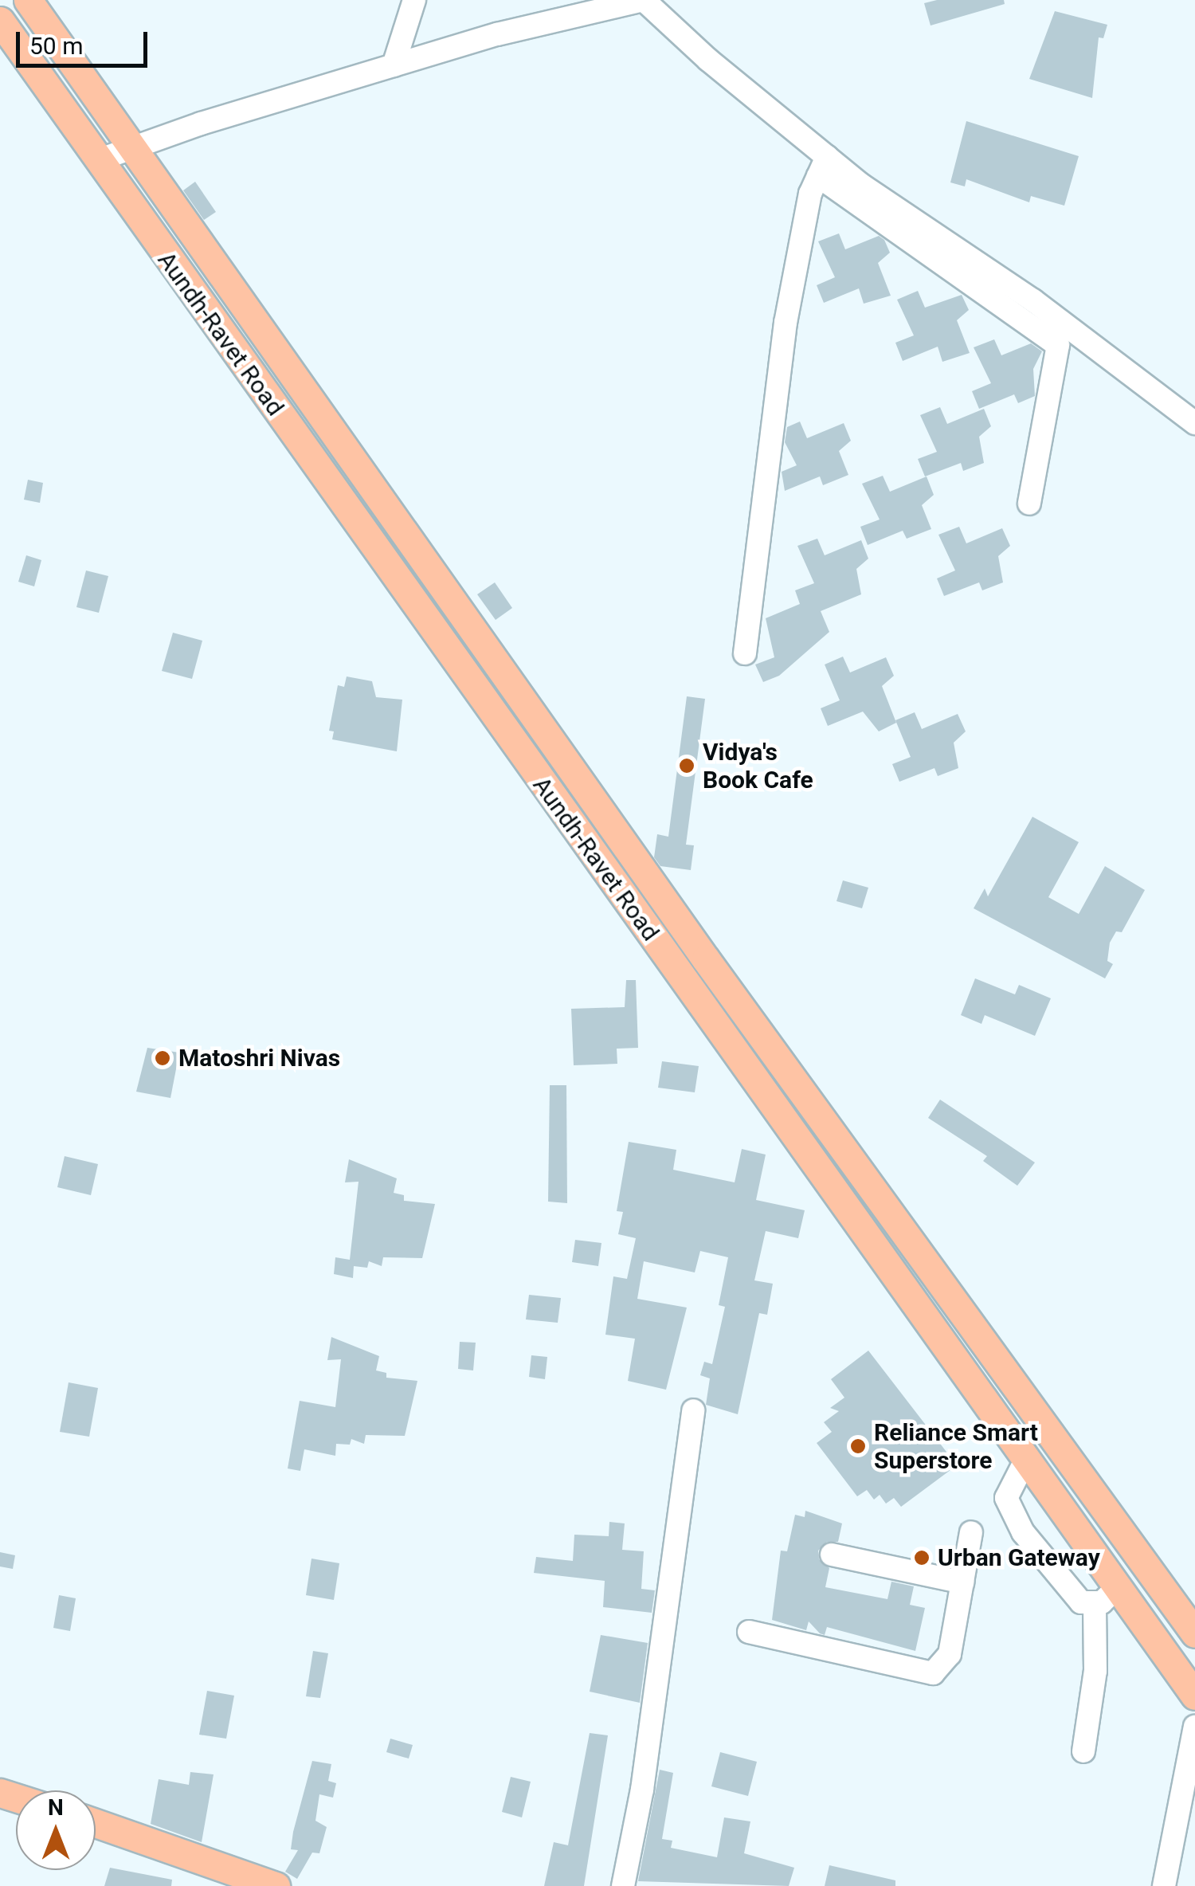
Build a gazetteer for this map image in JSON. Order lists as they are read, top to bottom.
{
  "streets": {
    "main road": ["Aundh-Ravet Road"]
  },
  "places": [
    "Vidya's Book Cafe",
    "Matoshri Nivas",
    "Reliance Smart Superstore",
    "Urban Gateway"
  ],
  "scale_bar": "50 m",
  "north": "top"
}
